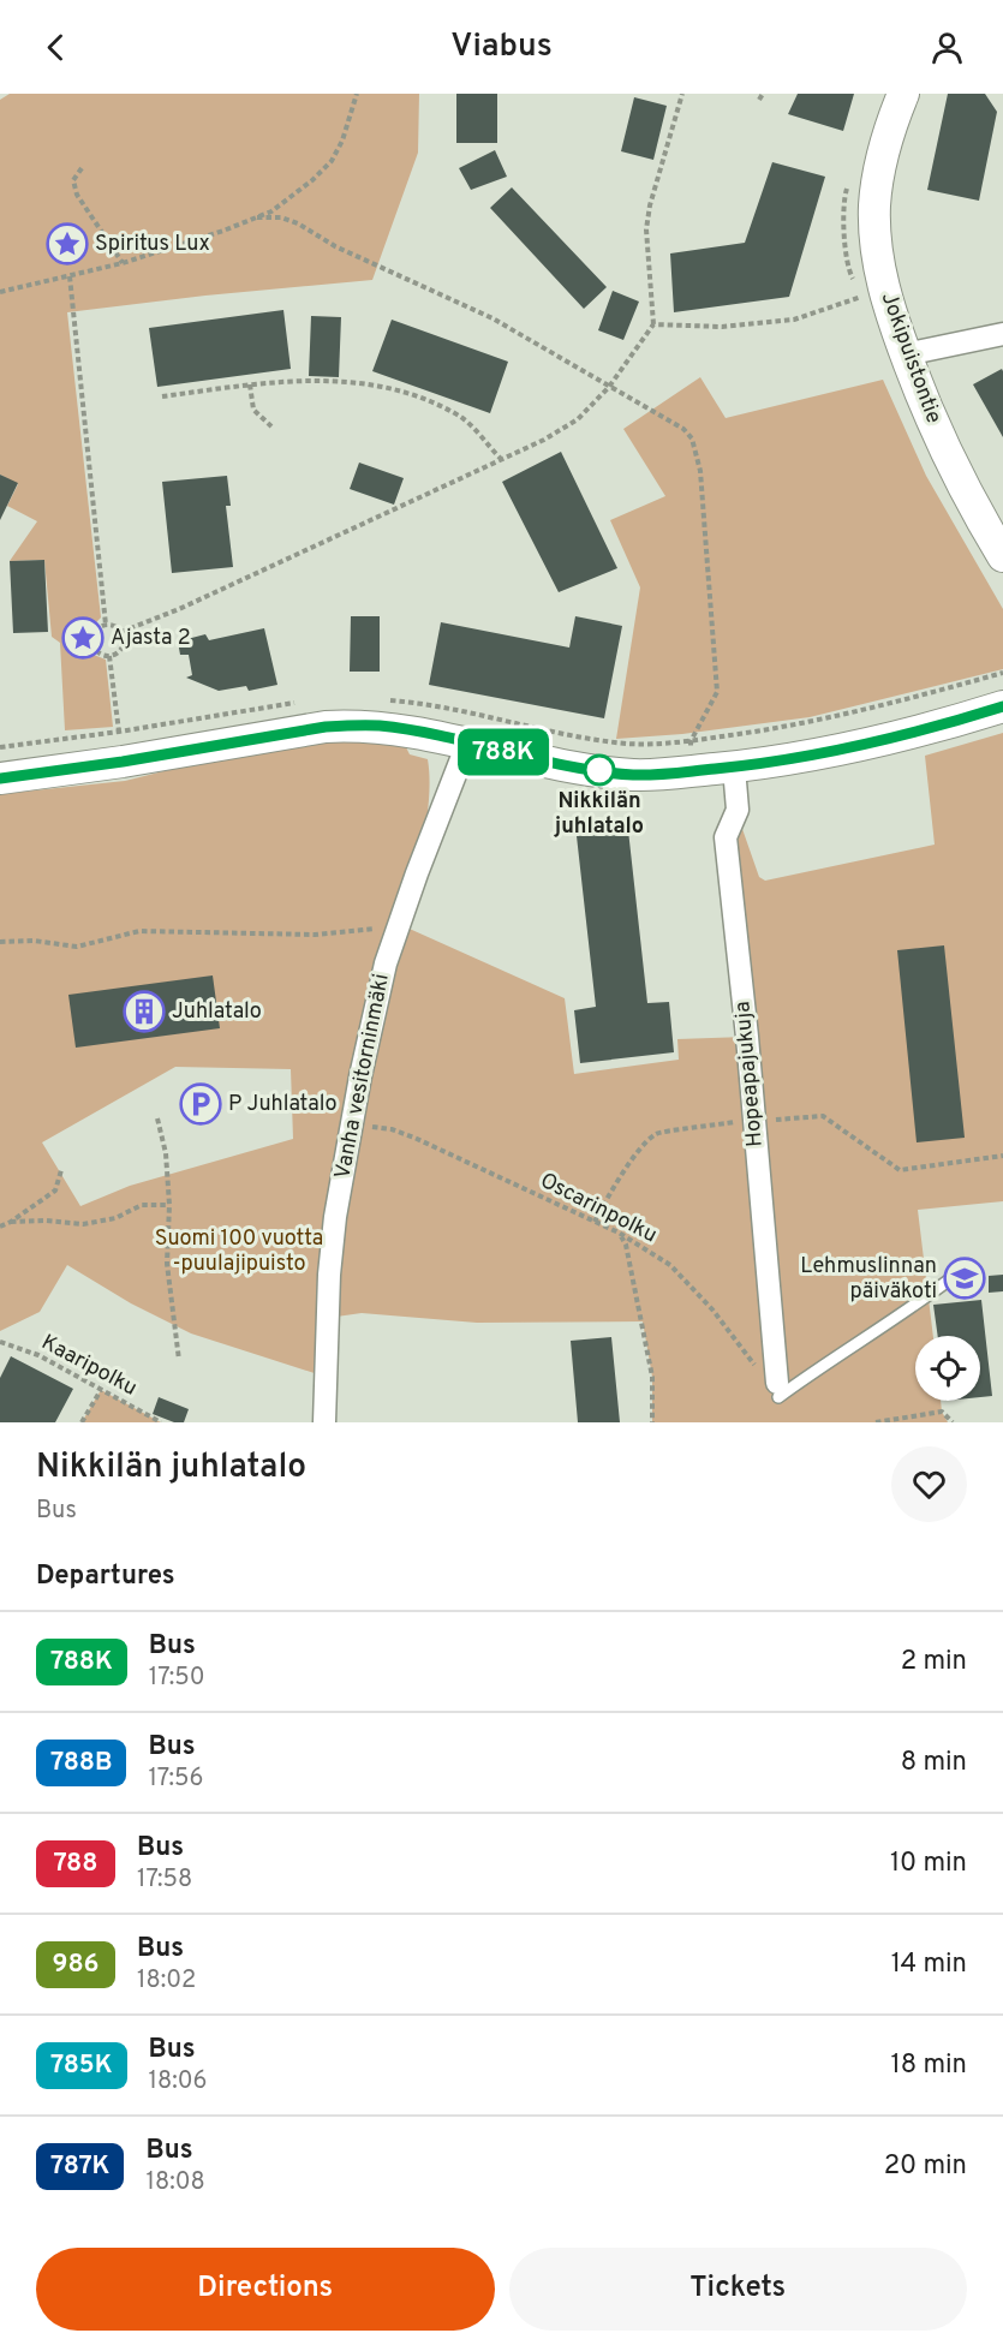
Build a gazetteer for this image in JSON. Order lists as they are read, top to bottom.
{
  "streets": {
    "street": ["Jokipuistontie", "Hopeapajukuja", "Vanha vesitorninmäki"],
    "path": ["Oscarinpolku", "Kaaripolku"]
  },
  "crossings": [
    ["Hopeapajukuja", "Oscarinpolku"],
    ["Vanha vesitorninmäki", "Oscarinpolku"]
  ],
  "parks": ["Suomi 100 vuotta -puulajipuisto"],
  "places": {
    "place": ["Spiritus Lux", "Ajasta 2"],
    "other": ["Nikkilän juhlatalo"],
    "building": ["Juhlatalo"],
    "parking": ["P Juhlatalo"],
    "school or university": ["Lehmuslinnan päiväkoti"]
  },
  "lines": ["bus line 788K"],
  "page": {
    "header": "Viabus",
    "on_map": "788K",
    "heading": [
      ["Nikkilän juhlatalo", "Bus"],
      "Departures"
    ],
    "list": [
      {
        "mark": "788K",
        "name": "Bus",
        "note": "17:50",
        "value": "2 min"
      },
      {
        "mark": "788B",
        "name": "Bus",
        "note": "17:56",
        "value": "8 min"
      },
      {
        "mark": "788",
        "name": "Bus",
        "note": "17:58",
        "value": "10 min"
      },
      {
        "mark": "986",
        "name": "Bus",
        "note": "18:02",
        "value": "14 min"
      },
      {
        "mark": "785K",
        "name": "Bus",
        "note": "18:06",
        "value": "18 min"
      },
      {
        "mark": "787K",
        "name": "Bus",
        "note": "18:08",
        "value": "20 min"
      }
    ],
    "buttons": ["Directions", "Tickets"]
  }
}
